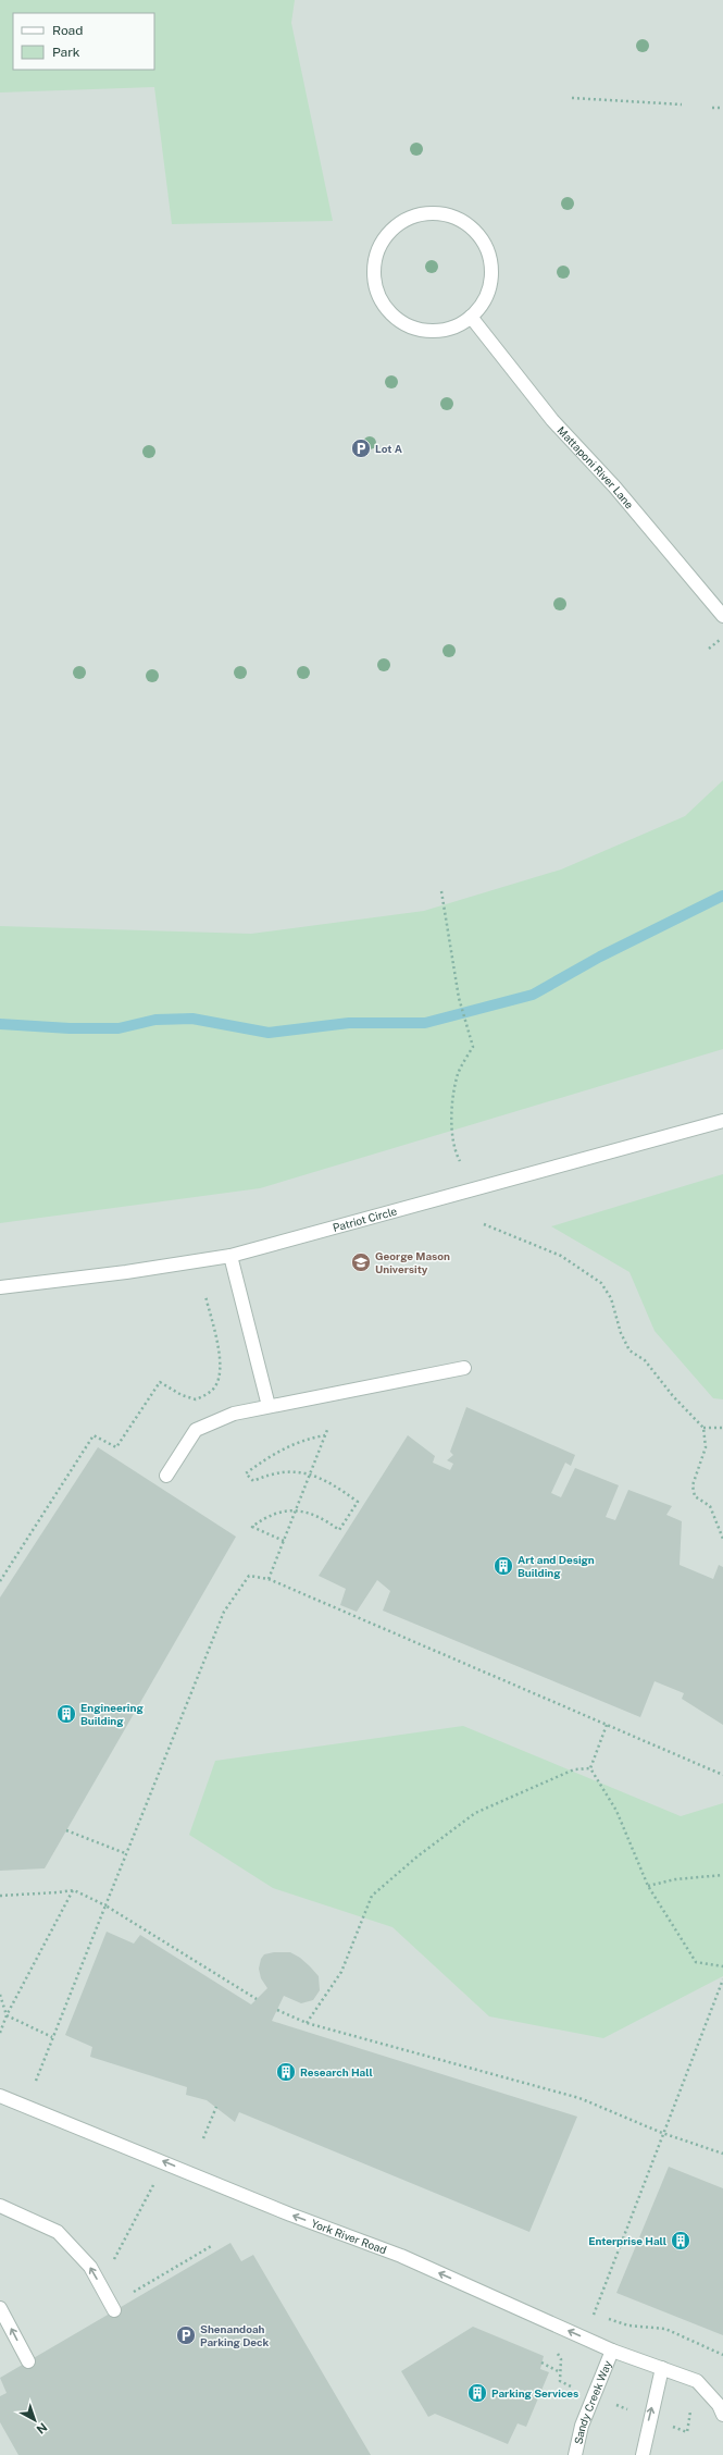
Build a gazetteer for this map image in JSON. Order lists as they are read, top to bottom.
{
  "streets": {
    "street": [
      "Mattaponi River Lane",
      "Patriot Circle",
      "York River Road",
      "Sandy Creek Way"
    ]
  },
  "crossings": [
    ["York River Road", "Sandy Creek Way"]
  ],
  "one_way": ["York River Road"],
  "places": {
    "parking": ["Lot A", "Shenandoah Parking Deck"],
    "school or university": ["George Mason University"],
    "building": [
      "Art and Design Building",
      "Engineering Building",
      "Research Hall",
      "Enterprise Hall",
      "Parking Services"
    ]
  },
  "legend": ["Road", "Park"],
  "north": "bottom right"
}
